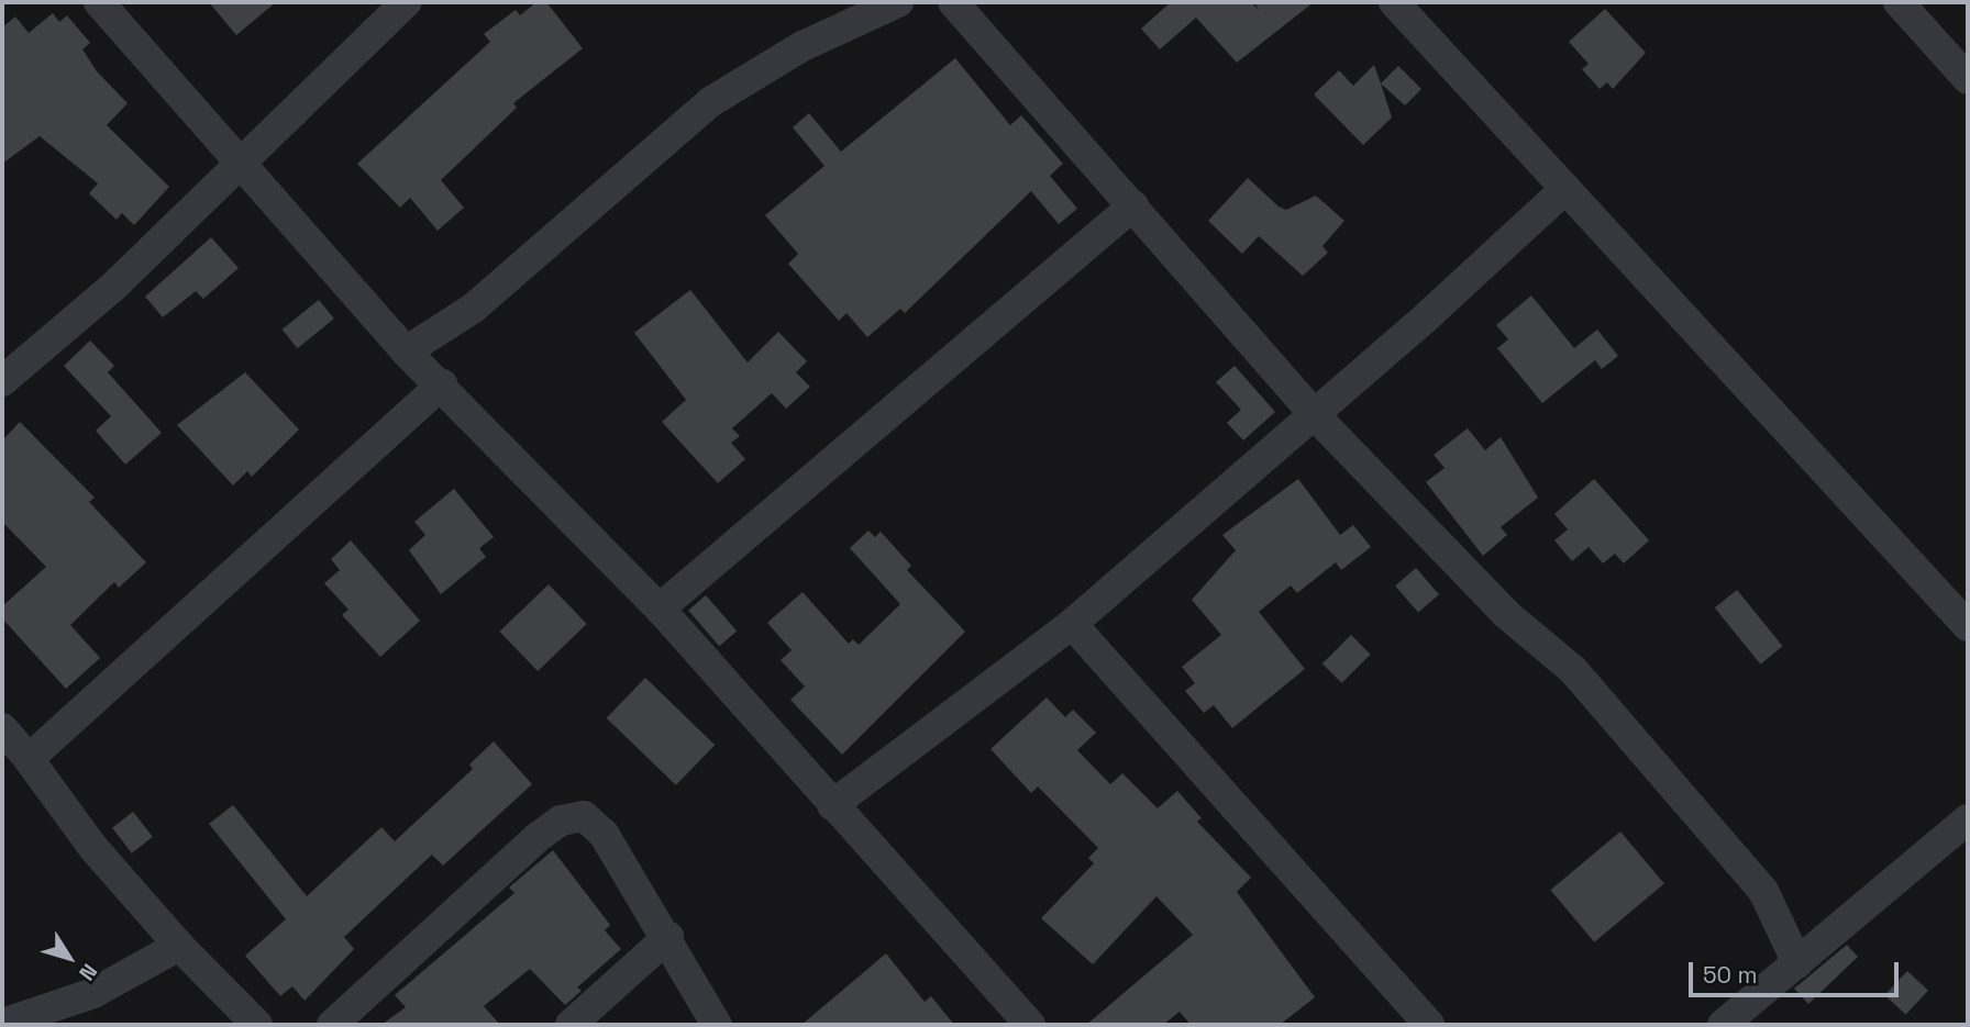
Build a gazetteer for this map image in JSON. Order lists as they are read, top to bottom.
{
  "scale_bar": "50 m",
  "north": "bottom right"
}
